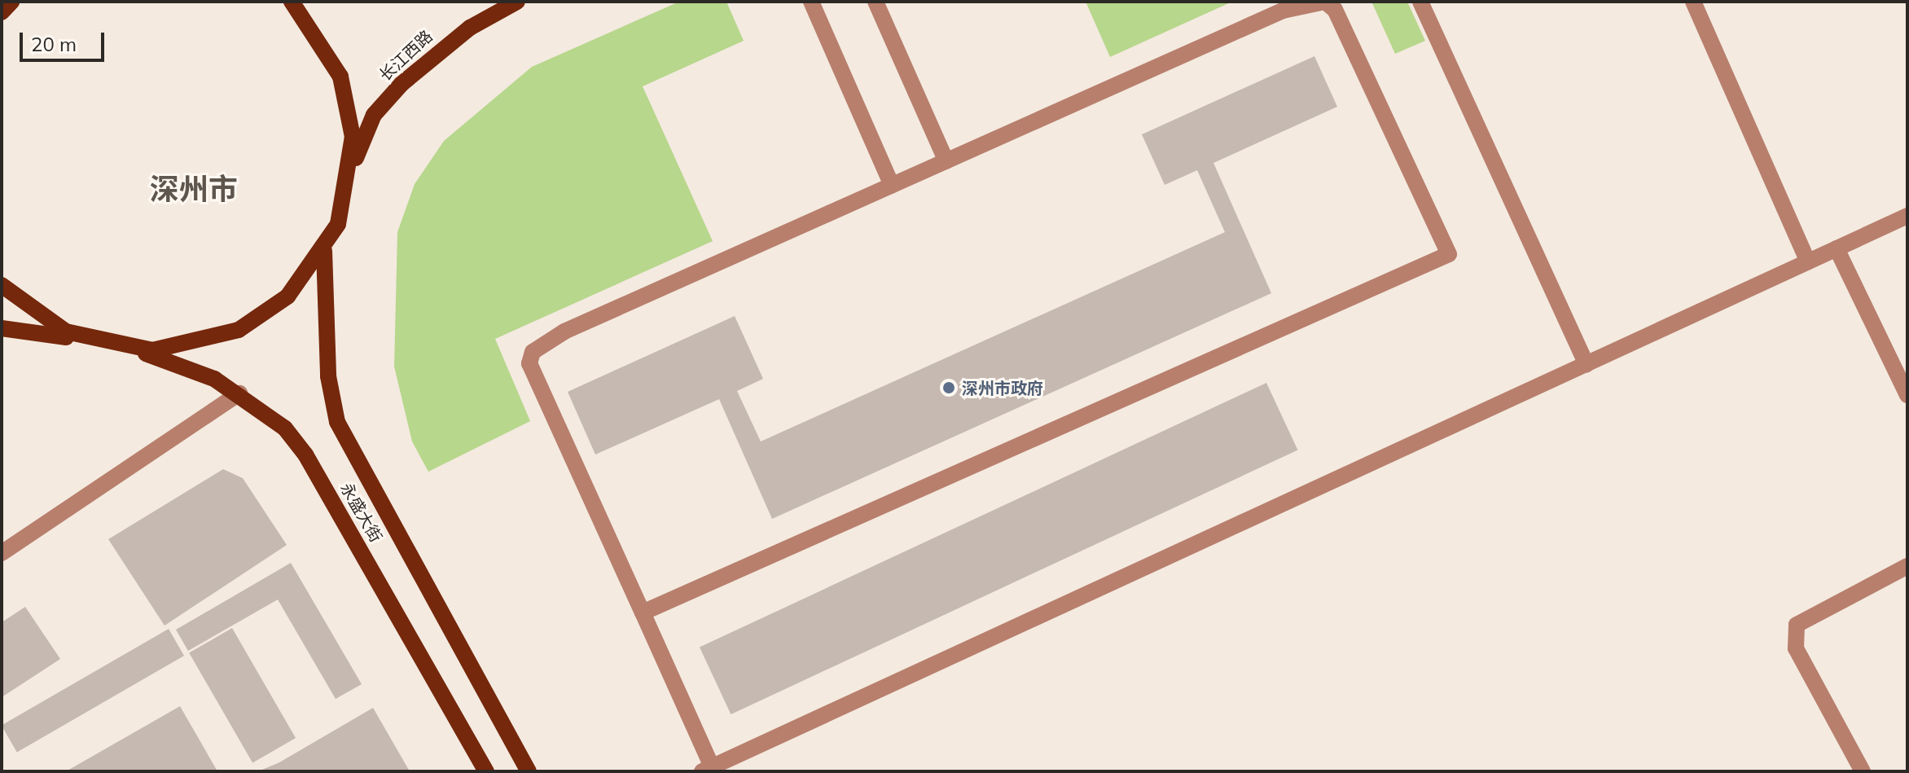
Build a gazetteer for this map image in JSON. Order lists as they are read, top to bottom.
{
  "streets": {
    "main road": ["长江西路", "永盛大街"]
  },
  "districts": ["深州市"],
  "places": ["深州市政府"],
  "scale_bar": "20 m"
}
